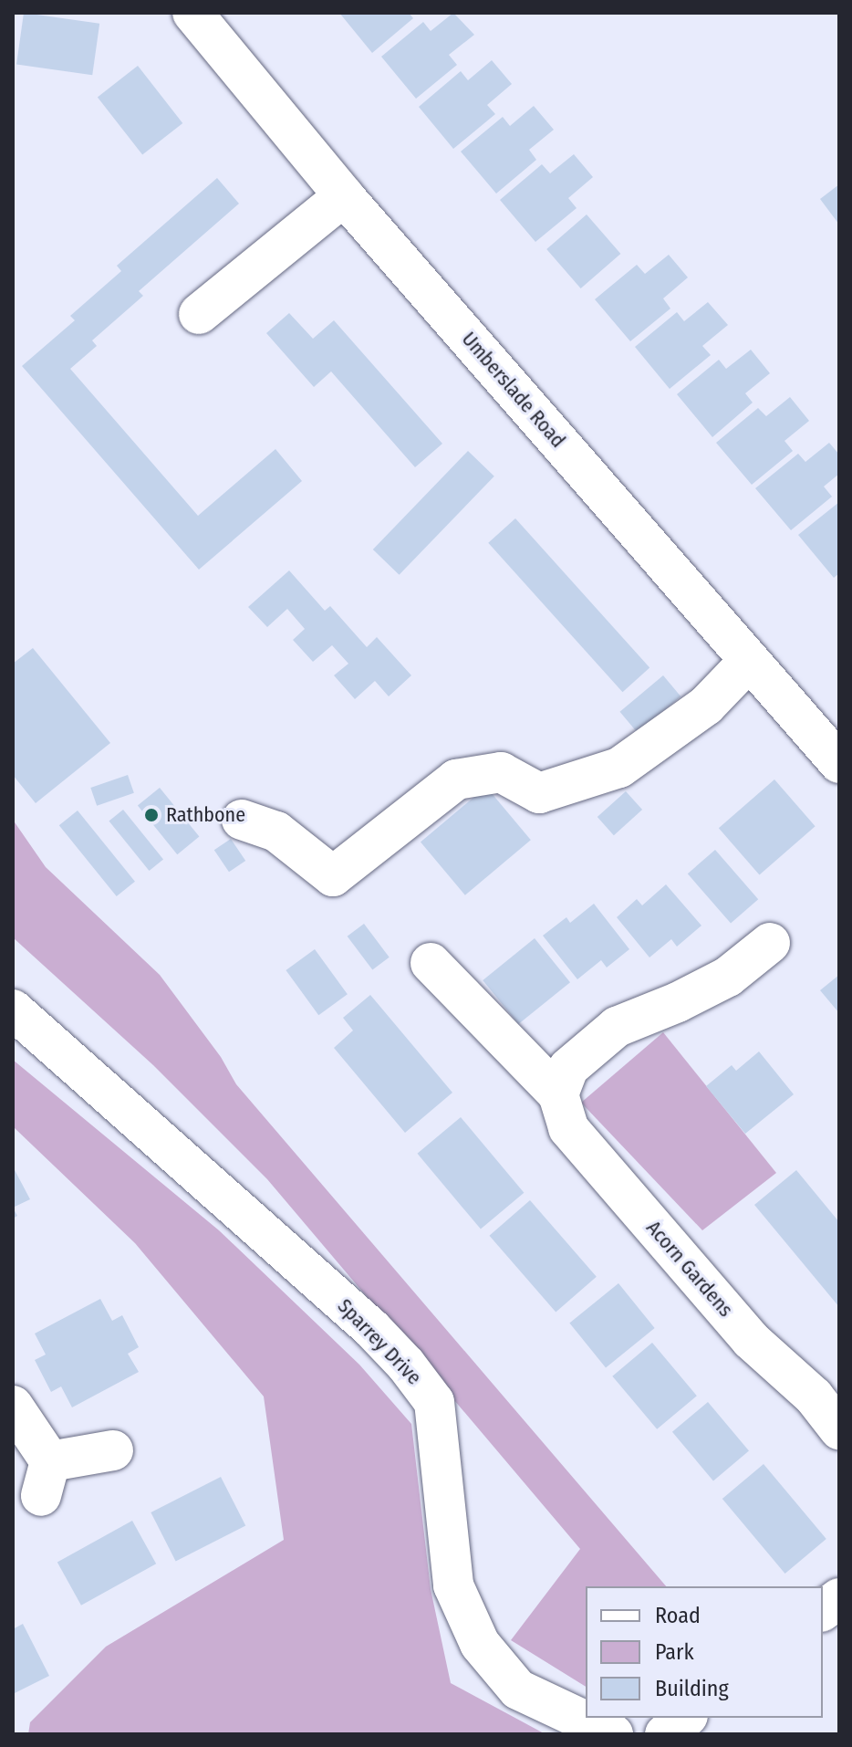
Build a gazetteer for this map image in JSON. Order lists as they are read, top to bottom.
{
  "streets": {
    "street": ["Umberslade Road", "Acorn Gardens", "Sparrey Drive"]
  },
  "places": ["Rathbone"],
  "legend": ["Road", "Park", "Building"]
}
